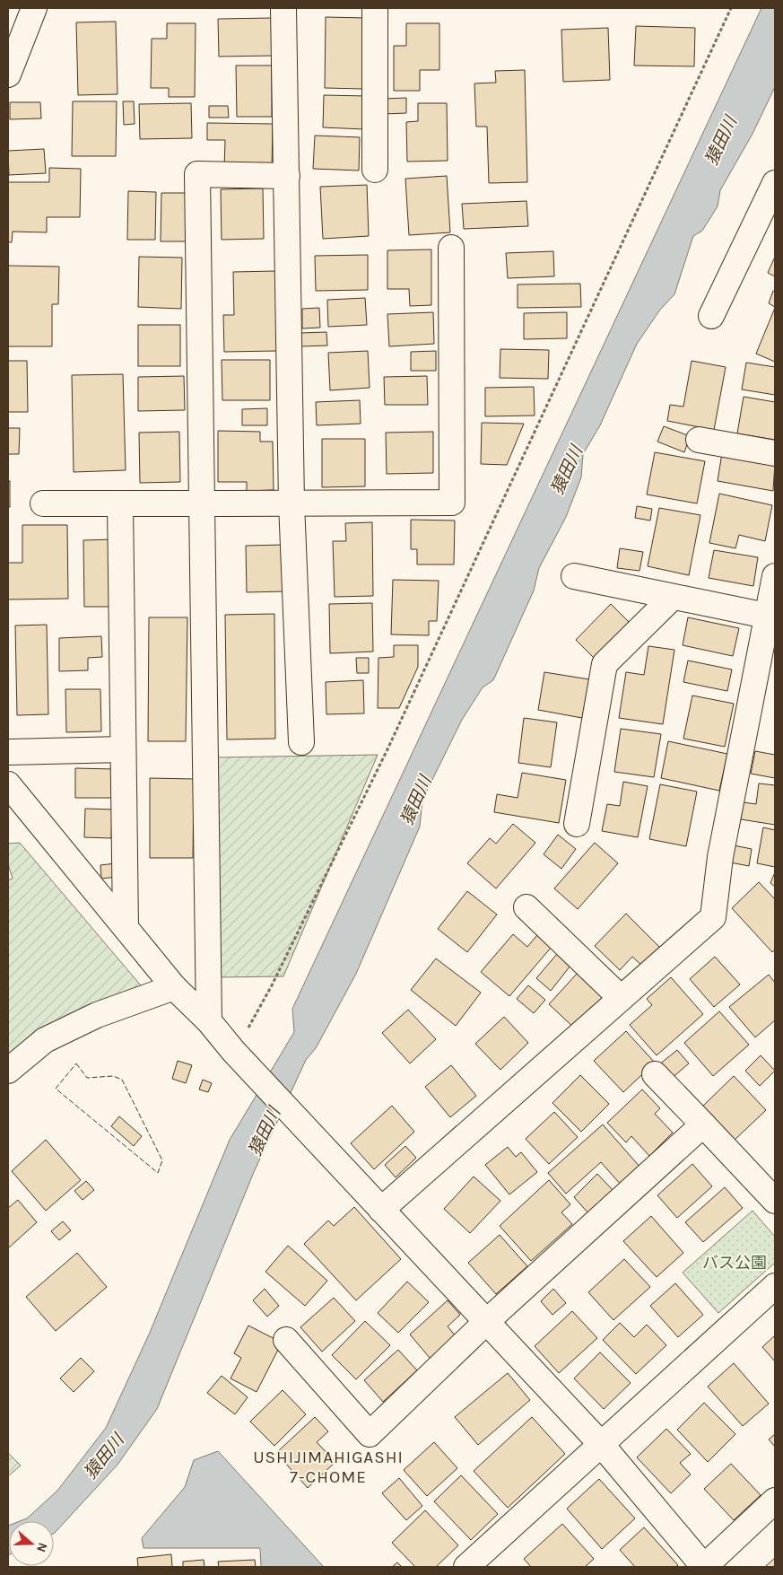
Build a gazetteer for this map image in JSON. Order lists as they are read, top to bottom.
{
  "districts": ["USHIJIMAHIGASHI 7-CHOME"],
  "water": ["猿田川"],
  "parks": ["バス公園"],
  "north": "right"
}
